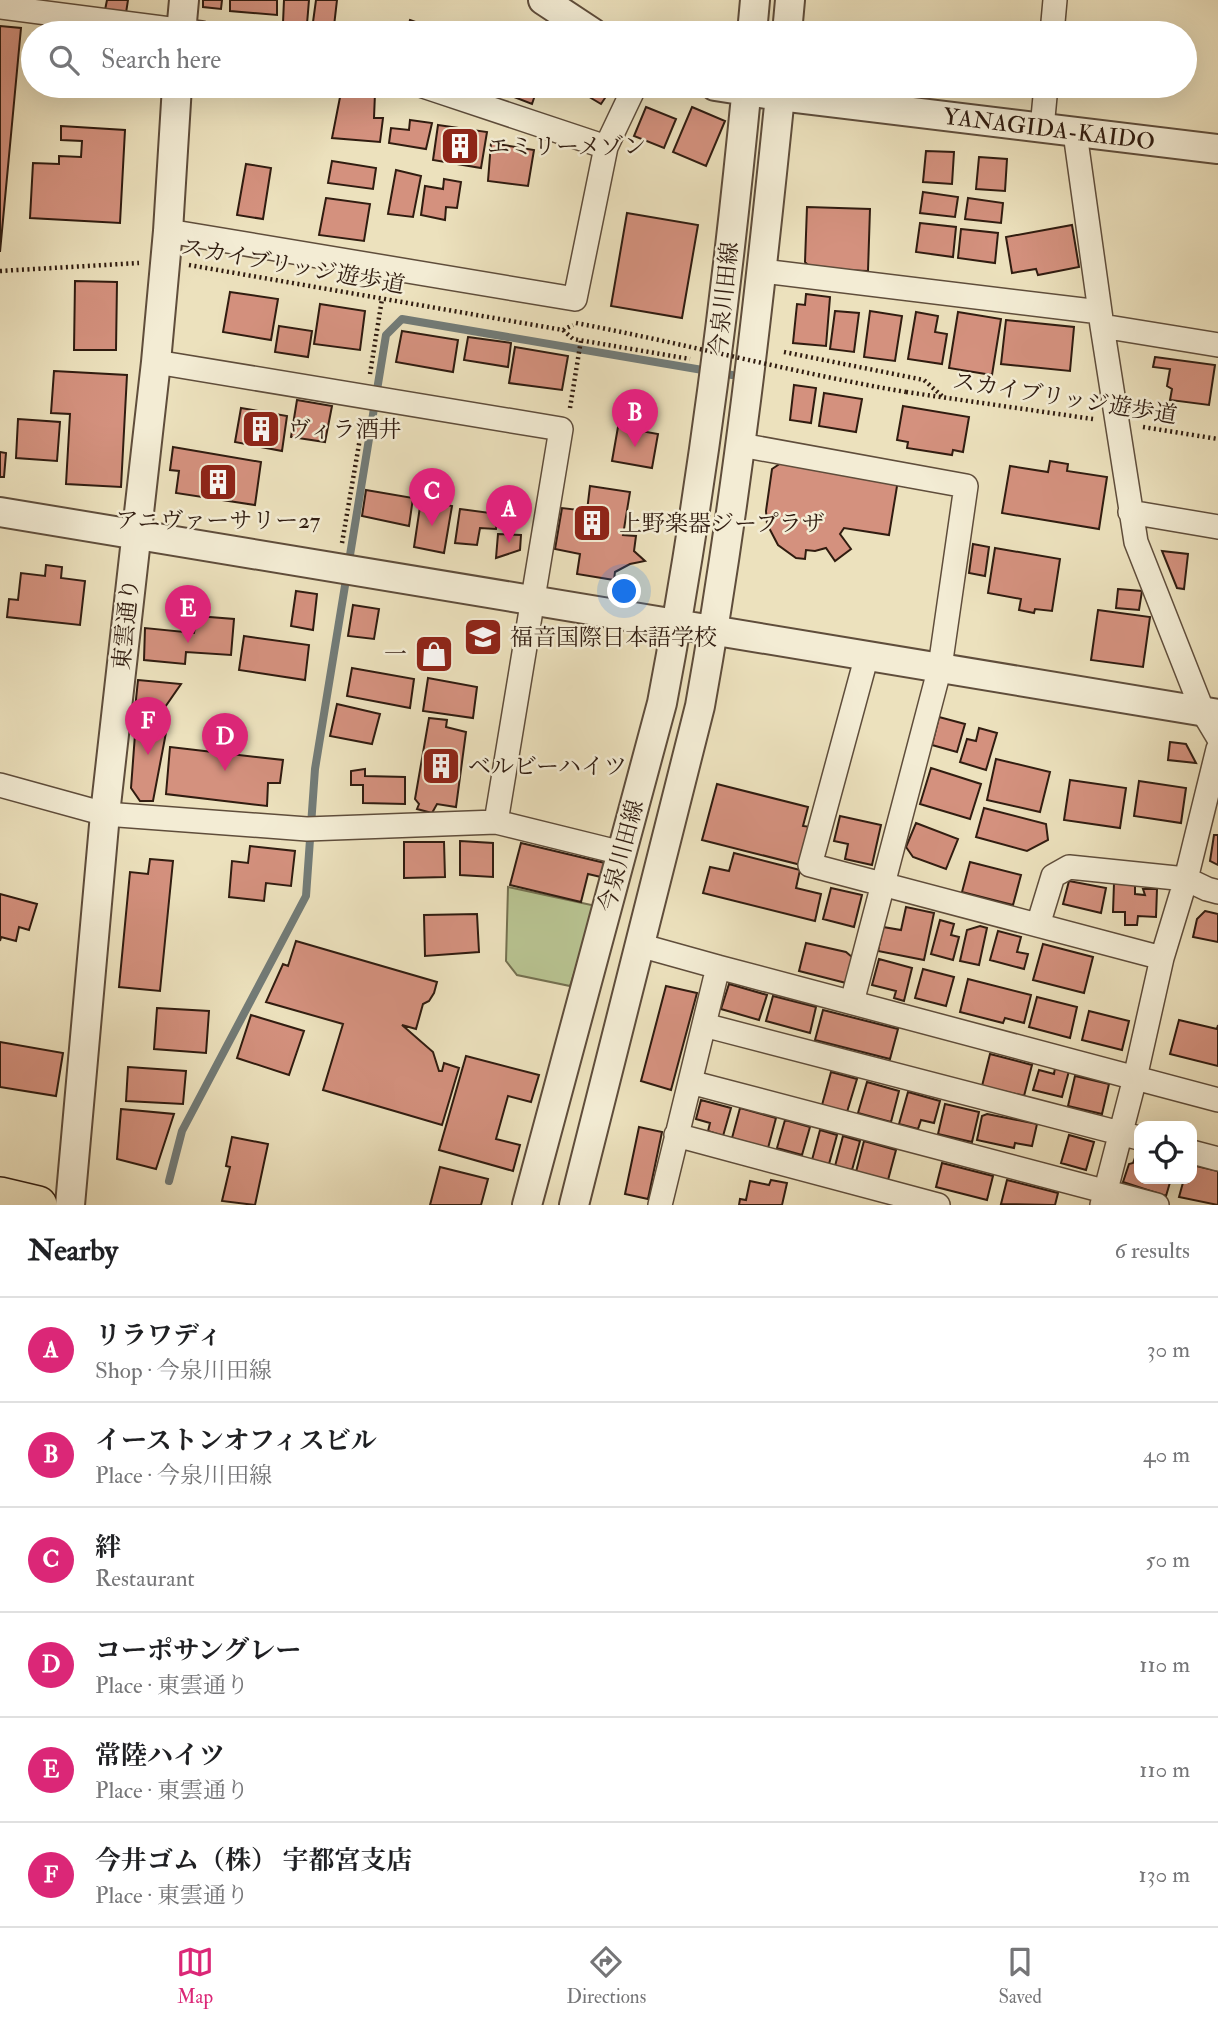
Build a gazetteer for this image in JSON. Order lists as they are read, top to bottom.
{
  "streets": {
    "street": ["YANAGIDA-KAIDO", "今泉川田線", "東雲通り"],
    "path": ["スカイブリッジ遊歩道"]
  },
  "crossings": [
    ["スカイブリッジ遊歩道", "東雲通り"]
  ],
  "places": {
    "building": [
      "エミリーメゾン",
      "ヴィラ酒井",
      "アニヴァーサリー27",
      "上野楽器ジープラザ",
      "ベルビーハイツ"
    ],
    "school or university": ["福音国際日本語学校"],
    "shop": ["一"]
  },
  "page": {
    "search": "Search here",
    "pins": [
      "B",
      "C",
      "A",
      "E",
      "F",
      "D"
    ],
    "heading": ["Nearby", "6 results"],
    "list": [
      {
        "mark": "A",
        "name": "リラワディ",
        "note": "Shop · 今泉川田線",
        "value": "30 m"
      },
      {
        "mark": "B",
        "name": "イーストンオフィスビル",
        "note": "Place · 今泉川田線",
        "value": "40 m"
      },
      {
        "mark": "C",
        "name": "絆",
        "note": "Restaurant",
        "value": "50 m"
      },
      {
        "mark": "D",
        "name": "コーポサングレー",
        "note": "Place · 東雲通り",
        "value": "110 m"
      },
      {
        "mark": "E",
        "name": "常陸ハイツ",
        "note": "Place · 東雲通り",
        "value": "110 m"
      },
      {
        "mark": "F",
        "name": "今井ゴム（株） 宇都宮支店",
        "note": "Place · 東雲通り",
        "value": "130 m"
      }
    ],
    "nav": ["Map", "Directions", "Saved"]
  }
}
